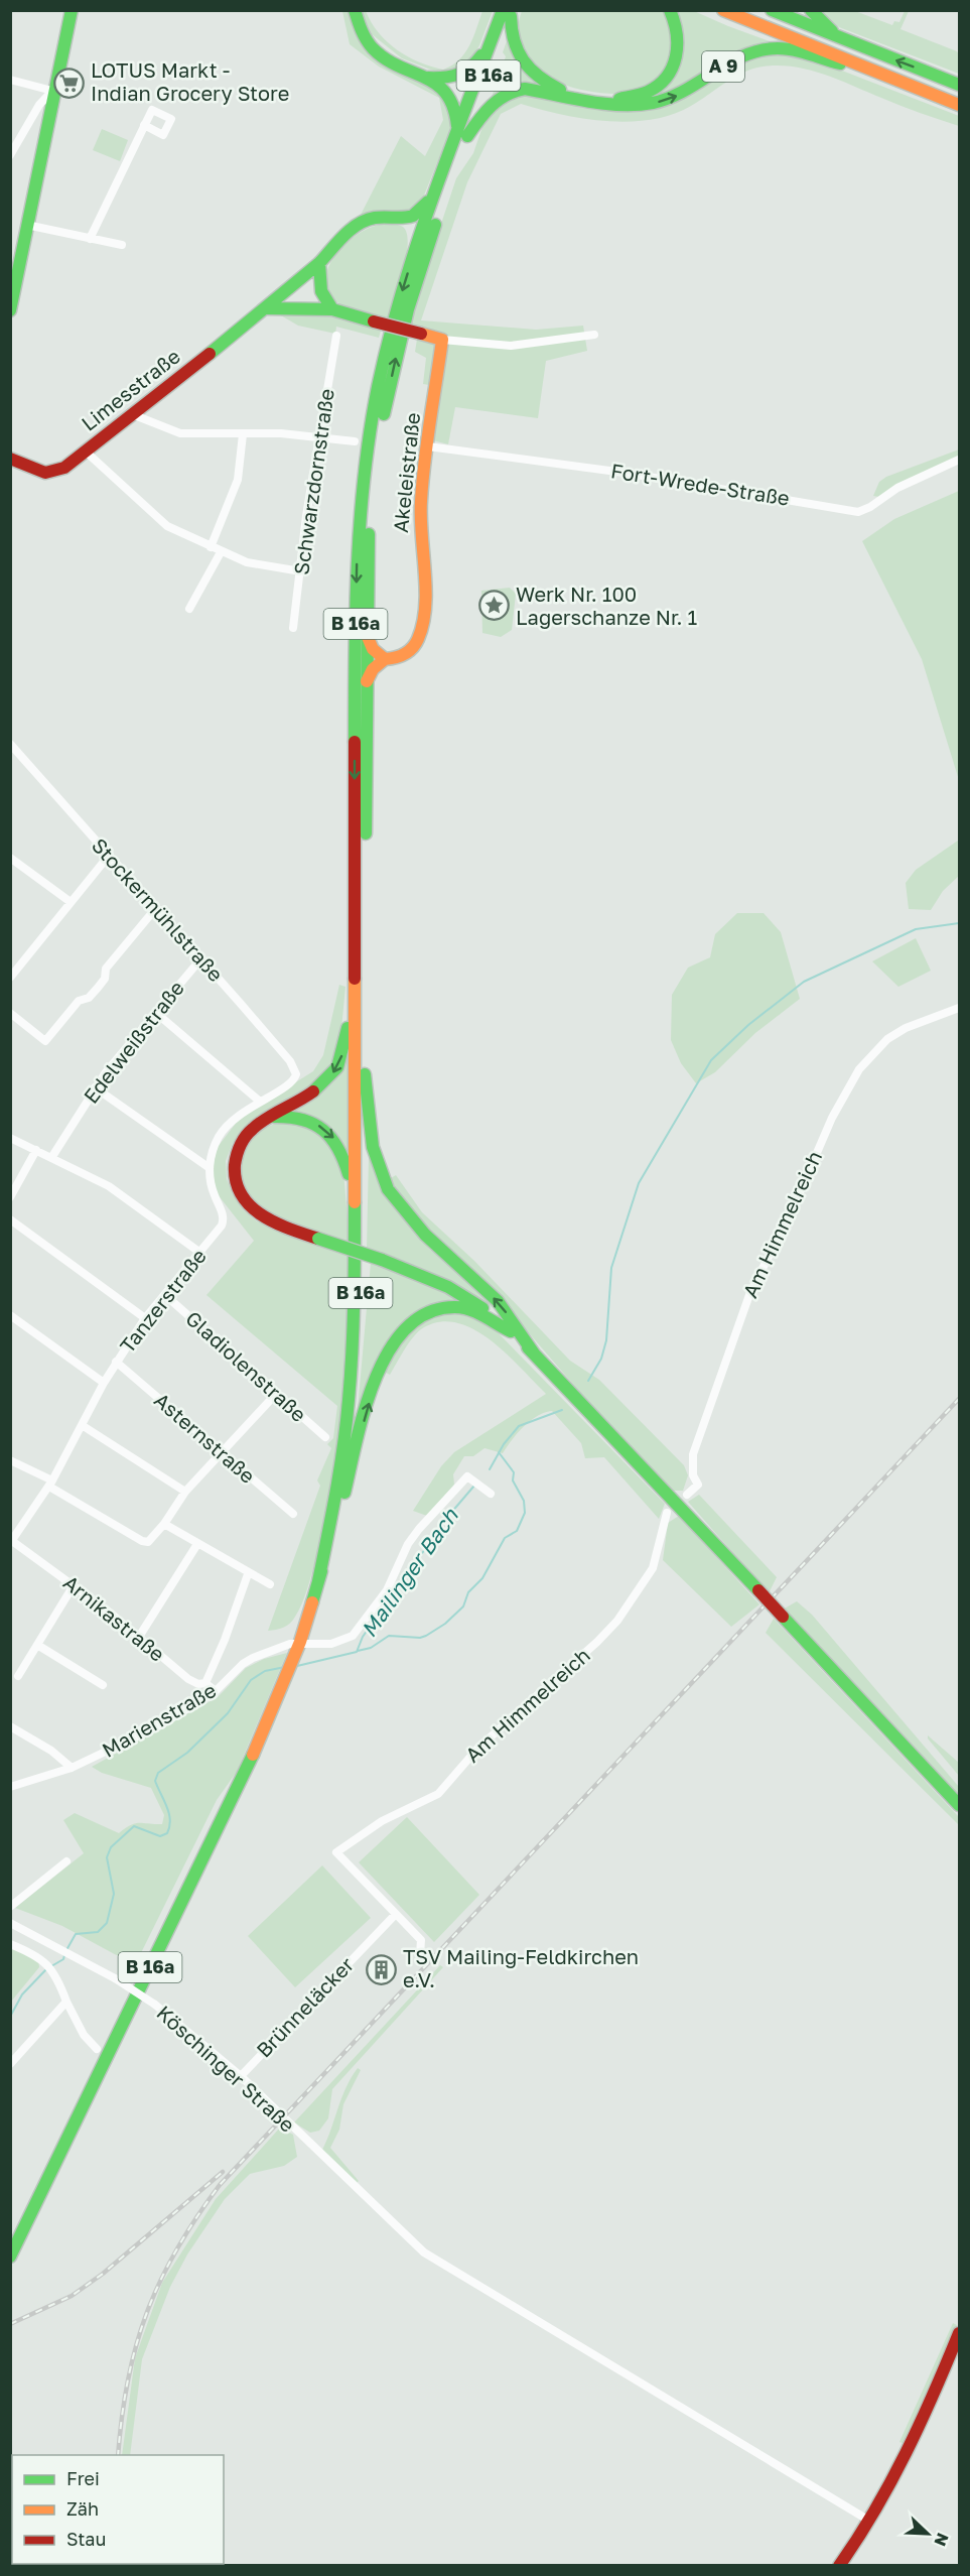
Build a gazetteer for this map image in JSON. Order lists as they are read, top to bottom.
{
  "streets": {
    "main road": [
      "A 9",
      "B 16a",
      "Limesstraße",
      "Akeleistraße"
    ],
    "street": [
      "Schwarzdornstraße",
      "Fort-Wrede-Straße",
      "Stockermühlstraße",
      "Edelweißstraße",
      "Am Himmelreich",
      "Tanzerstraße",
      "Gladiolenstraße",
      "Asternstraße",
      "Arnikastraße",
      "Marienstraße",
      "Brünneläcker",
      "Köschinger Straße"
    ]
  },
  "crossings": [
    ["A 9", "B 16a"],
    ["B 16a", "Marienstraße"],
    ["Akeleistraße", "Fort-Wrede-Straße"],
    ["Stockermühlstraße", "Edelweißstraße"],
    ["Stockermühlstraße", "Tanzerstraße"],
    ["Am Himmelreich", "Brünneläcker"],
    ["Tanzerstraße", "Gladiolenstraße"],
    ["Tanzerstraße", "Asternstraße"],
    ["Tanzerstraße", "Arnikastraße"],
    ["Arnikastraße", "Marienstraße"],
    ["Brünneläcker", "Köschinger Straße"]
  ],
  "water": ["Mailinger Bach"],
  "places": {
    "supermarket": ["LOTUS Markt - Indian Grocery Store"],
    "place": ["Werk Nr. 100 Lagerschanze Nr. 1"],
    "building": ["TSV Mailing-Feldkirchen e.V."]
  },
  "legend": ["Frei", "Zäh", "Stau"],
  "north": "bottom right"
}
